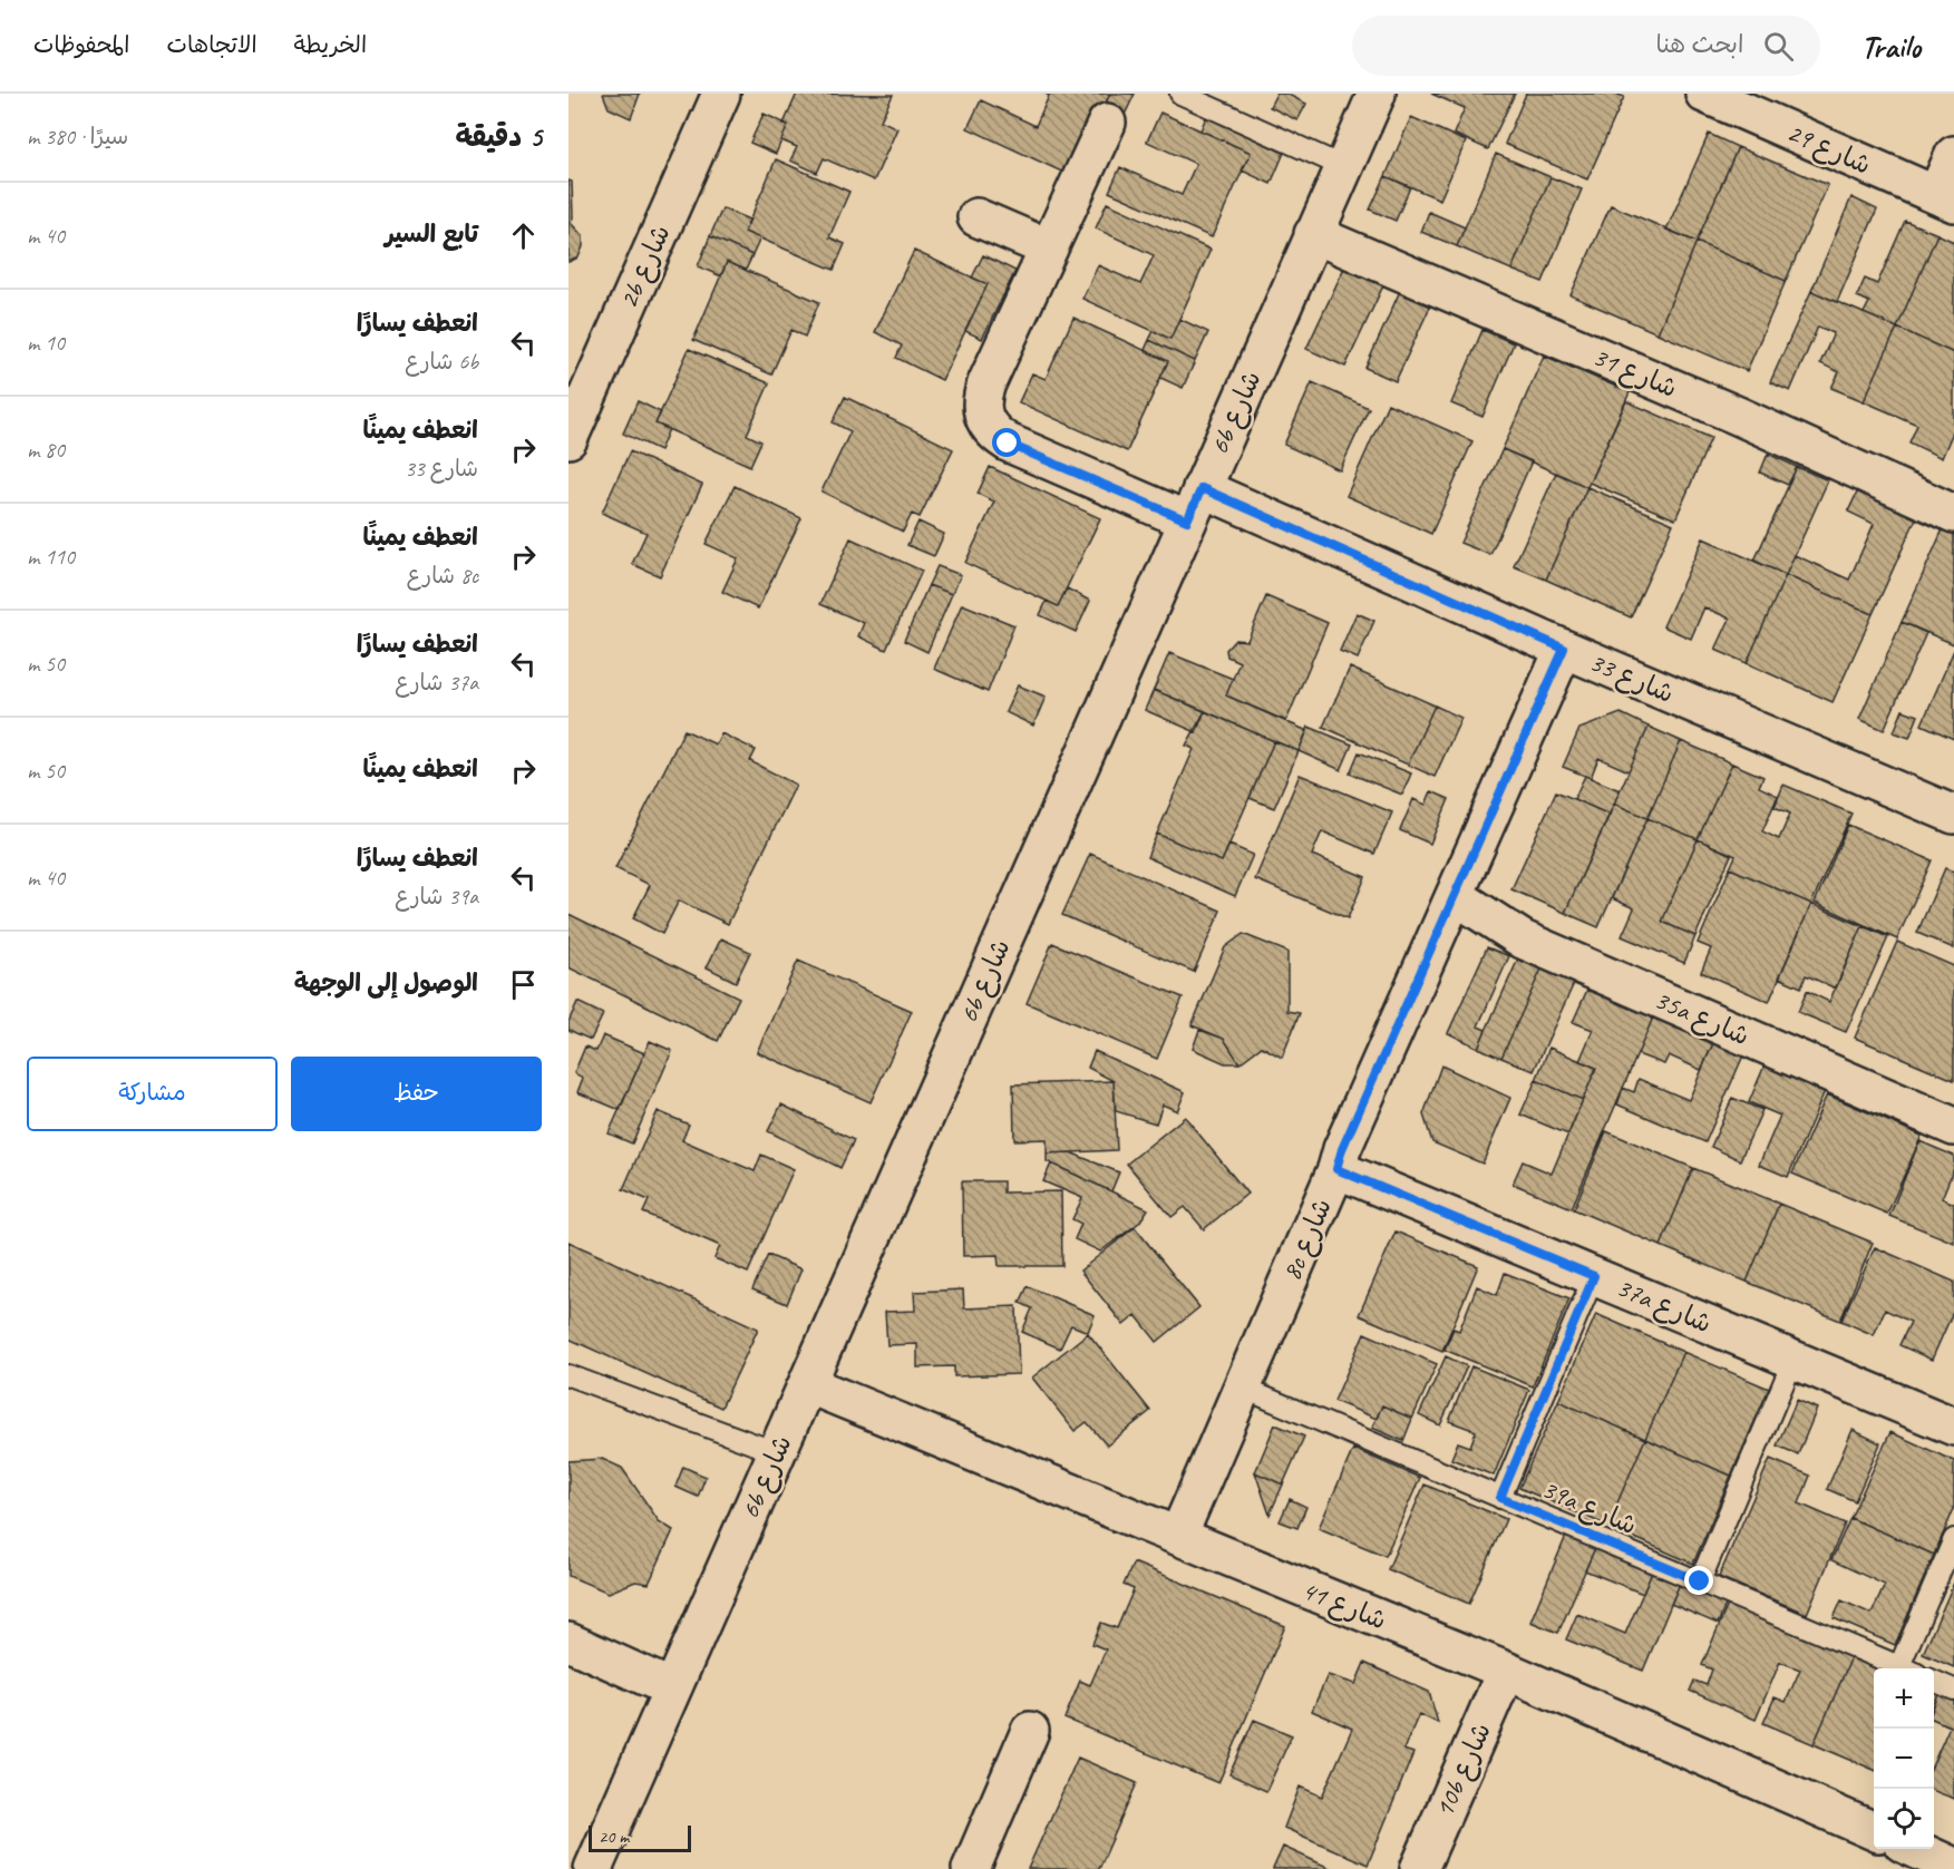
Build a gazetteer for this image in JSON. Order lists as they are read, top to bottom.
{
  "streets": {
    "street": [
      "شارع 29",
      "2b شارع",
      "شارع 31",
      "6b شارع",
      "شارع 33",
      "35a شارع",
      "8c شارع",
      "37a شارع",
      "شارع 41",
      "10b شارع"
    ],
    "lane": ["39a شارع"]
  },
  "crossings": [
    ["شارع 31", "6b شارع"],
    ["6b شارع", "شارع 33"],
    ["6b شارع", "شارع 41"],
    ["شارع 33", "8c شارع"],
    ["35a شارع", "8c شارع"],
    ["8c شارع", "37a شارع"],
    ["8c شارع", "39a شارع"],
    ["8c شارع", "شارع 41"],
    ["شارع 41", "10b شارع"]
  ],
  "scale_bar": "20 m",
  "page": {
    "header": "Trailo",
    "search": "ابحث هنا",
    "nav": ["الخريطة", "الاتجاهات", "المحفوظات"],
    "heading": ["5 دقيقة", "سيرًا · 380 m"],
    "list": [
      ["تابع السير", "40 m"],
      ["انعطف يسارًا", "6b شارع", "10 m"],
      ["انعطف يمينًا", "شارع 33", "80 m"],
      ["انعطف يمينًا", "8c شارع", "110 m"],
      ["انعطف يسارًا", "37a شارع", "50 m"],
      ["انعطف يمينًا", "50 m"],
      ["انعطف يسارًا", "39a شارع", "40 m"],
      "الوصول إلى الوجهة"
    ],
    "buttons": ["حفظ", "مشاركة"],
    "map_buttons": ["+", "−"],
    "scale": "20 m"
  }
}
